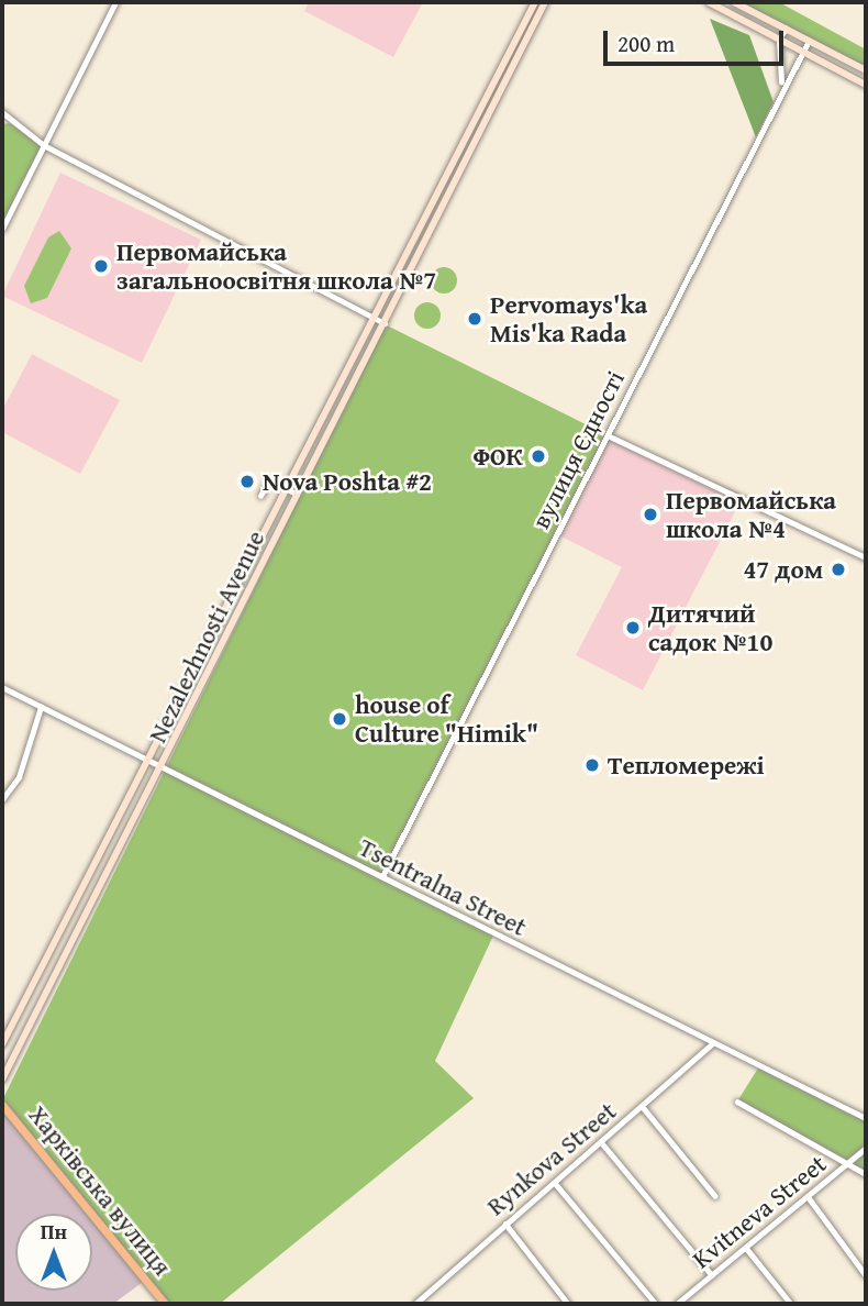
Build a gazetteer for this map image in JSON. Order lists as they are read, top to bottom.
{
  "streets": {
    "main road": ["Харківська вулиця"],
    "street": [
      "вулиця Єдності",
      "Nezalezhnosti Avenue",
      "Tsentralna Street",
      "Rynkova Street",
      "Kvitneva Street"
    ]
  },
  "crossings": [
    ["вулиця Єдності", "Tsentralna Street"],
    ["Nezalezhnosti Avenue", "Tsentralna Street"],
    ["Tsentralna Street", "Rynkova Street"]
  ],
  "places": [
    "Первомайська загальноосвітня школа №7",
    "Pervomays'ka Mis'ka Rada",
    "ФОК",
    "Nova Poshta #2",
    "Первомайська школа №4",
    "47 дом",
    "Дитячий садок №10",
    "house of Culture \"Himik\"",
    "Тепломережі"
  ],
  "scale_bar": "200 m",
  "north": "top"
}
